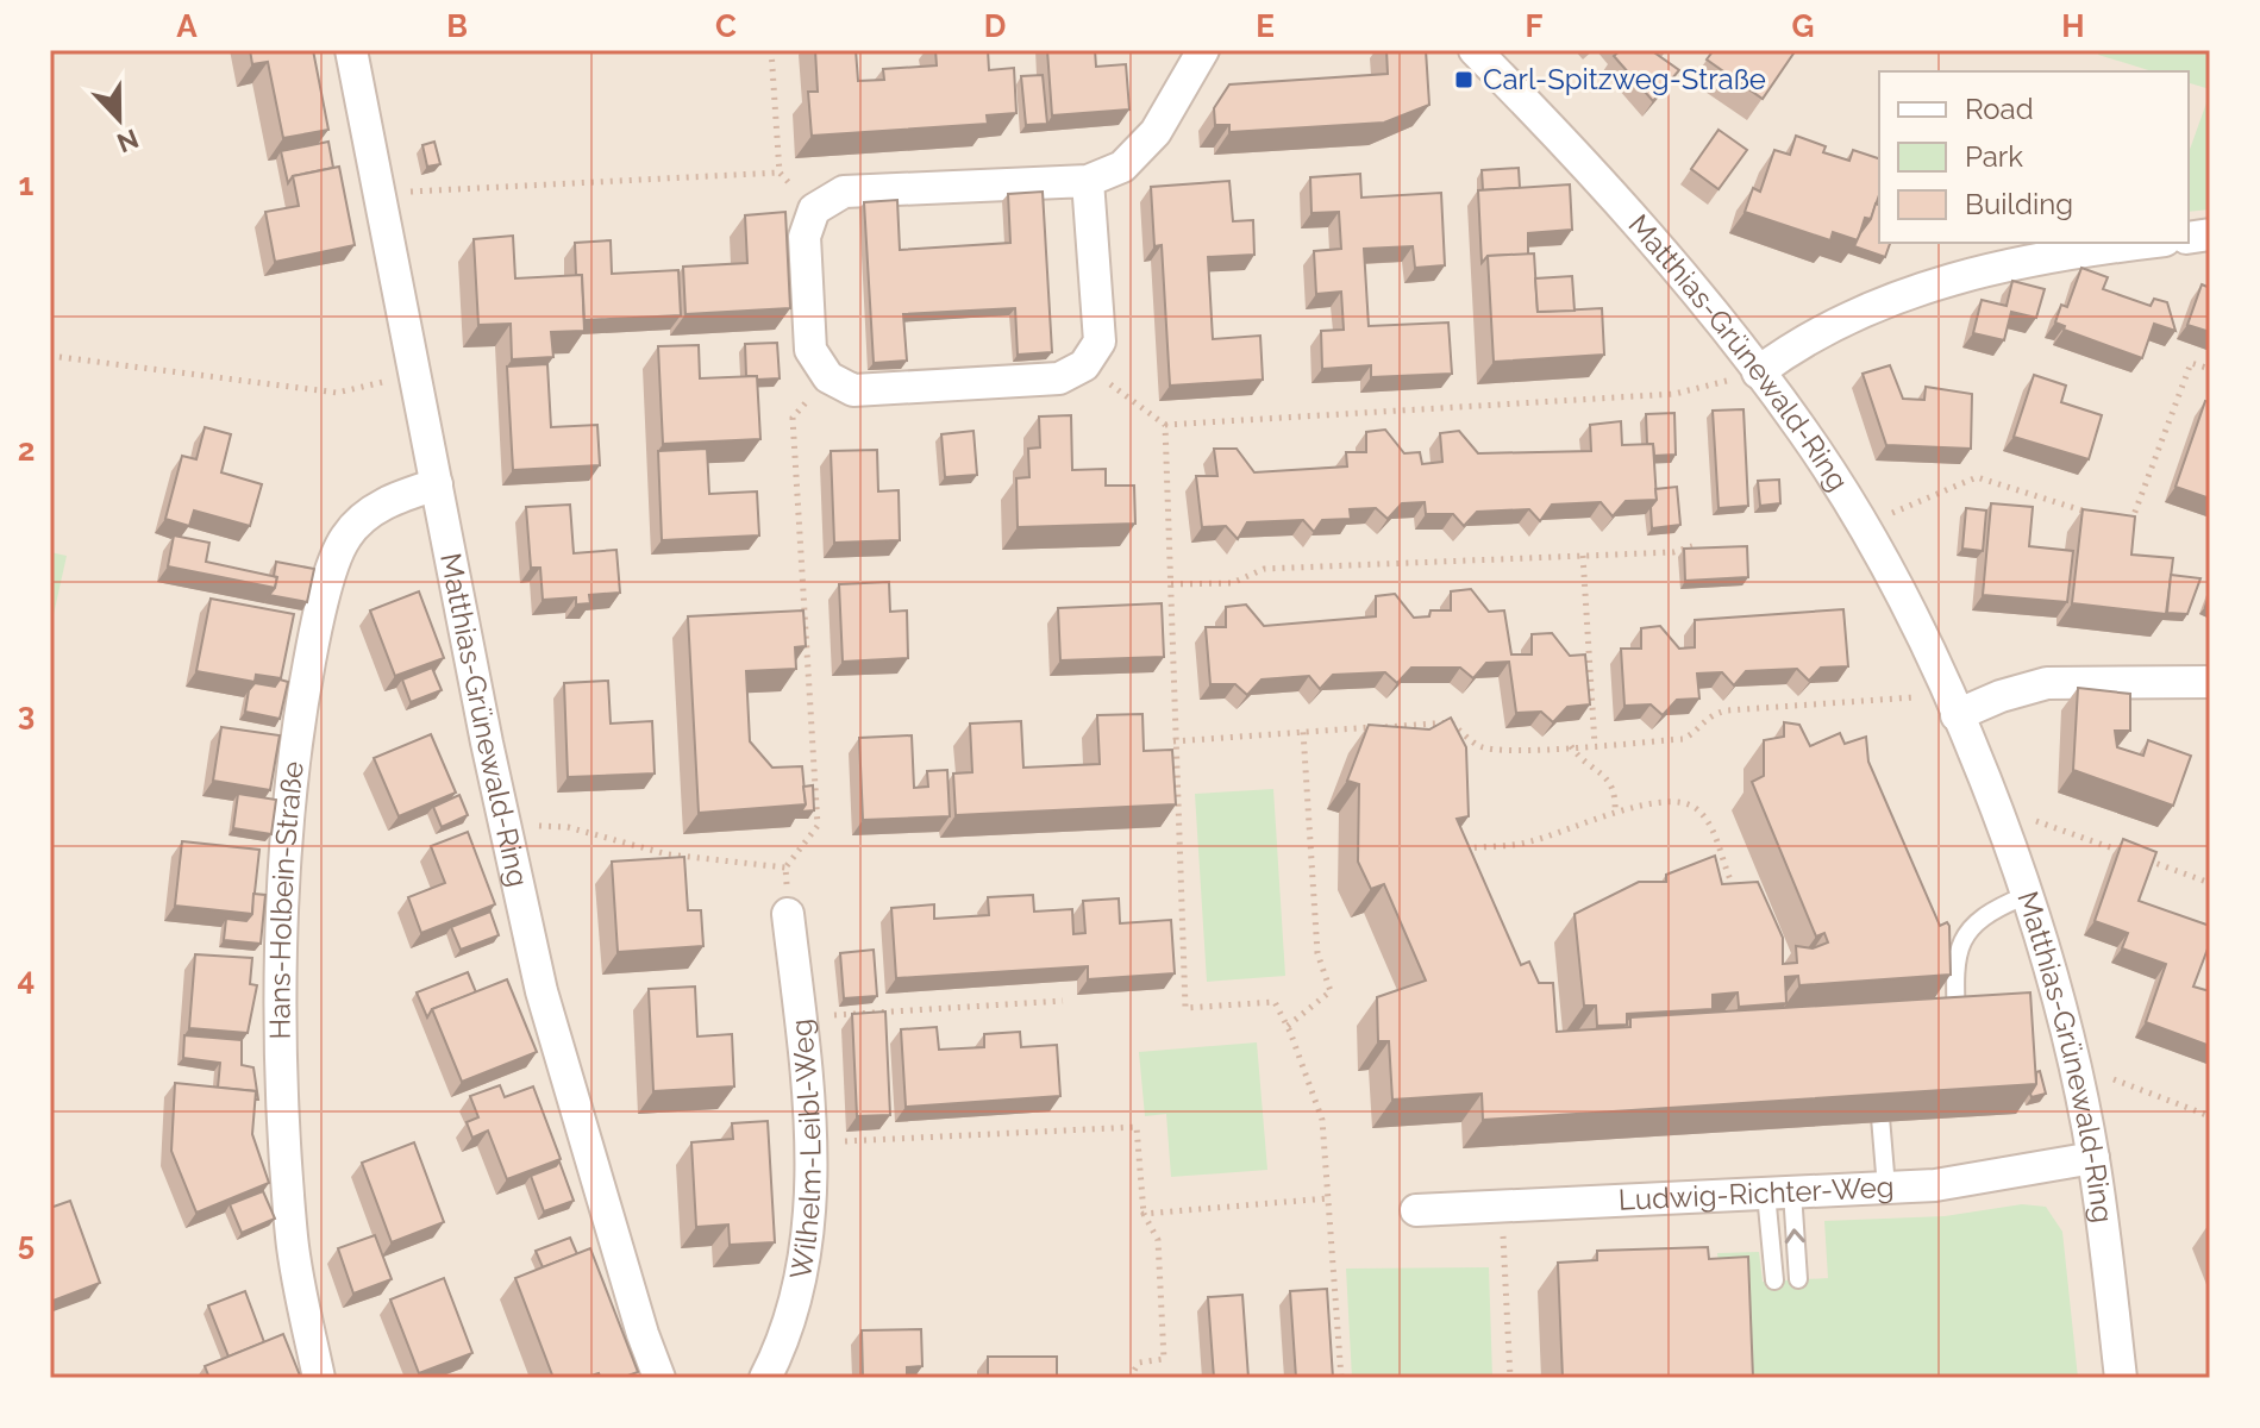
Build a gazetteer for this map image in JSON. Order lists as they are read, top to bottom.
{
  "streets": {
    "street": [
      "Matthias-Grünewald-Ring",
      "Hans-Holbein-Straße",
      "Wilhelm-Leibl-Weg",
      "Ludwig-Richter-Weg"
    ]
  },
  "crossings": [
    ["Matthias-Grünewald-Ring", "Hans-Holbein-Straße"],
    ["Matthias-Grünewald-Ring", "Ludwig-Richter-Weg"]
  ],
  "places": {
    "transit": ["Carl-Spitzweg-Straße"]
  },
  "legend": ["Road", "Park", "Building"],
  "north": "bottom",
  "grid": {
    "columns": [
      "A",
      "B",
      "C",
      "D",
      "E",
      "F",
      "G",
      "H"
    ],
    "rows": [
      "1",
      "2",
      "3",
      "4",
      "5"
    ]
  }
}
